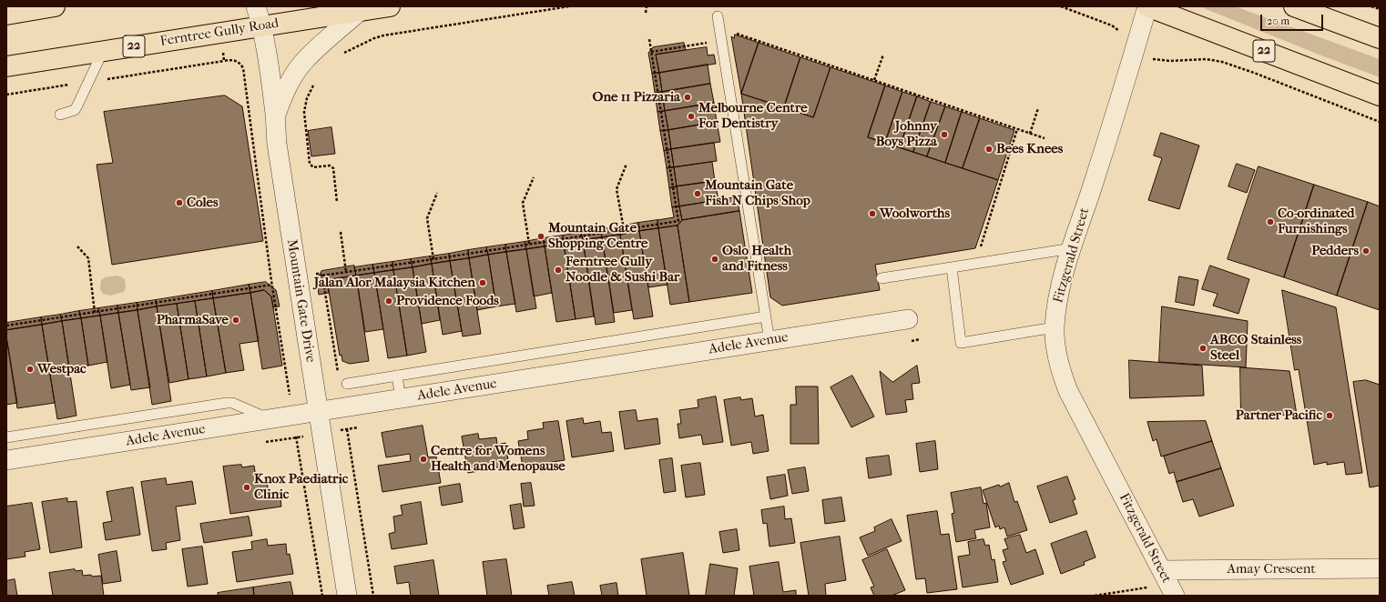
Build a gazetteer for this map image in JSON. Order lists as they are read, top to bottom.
{
  "streets": {
    "main road": ["Ferntree Gully Road", "22"],
    "street": [
      "Fitzgerald Street",
      "Mountain Gate Drive",
      "Adele Avenue",
      "Amay Crescent"
    ]
  },
  "crossings": [
    ["Ferntree Gully Road", "Mountain Gate Drive"],
    ["22", "Fitzgerald Street"],
    ["Fitzgerald Street", "Amay Crescent"],
    ["Mountain Gate Drive", "Adele Avenue"]
  ],
  "places": [
    "One 11 Pizzaria",
    "Melbourne Centre For Dentistry",
    "Johnny Boys Pizza",
    "Bees Knees",
    "Mountain Gate Fish N Chips Shop",
    "Coles",
    "Woolworths",
    "Co-ordinated Furnishings",
    "Mountain Gate Shopping Centre",
    "Pedders",
    "Oslo Health and Fitness",
    "Ferntree Gully Noodle & Sushi Bar",
    "Jalan Alor Malaysia Kitchen",
    "Providence Foods",
    "PharmaSave",
    "ABCO Stainless Steel",
    "Westpac",
    "Partner Pacific",
    "Centre for Womens Health and Menopause",
    "Knox Paediatric Clinic"
  ],
  "scale_bar": "20 m"
}
